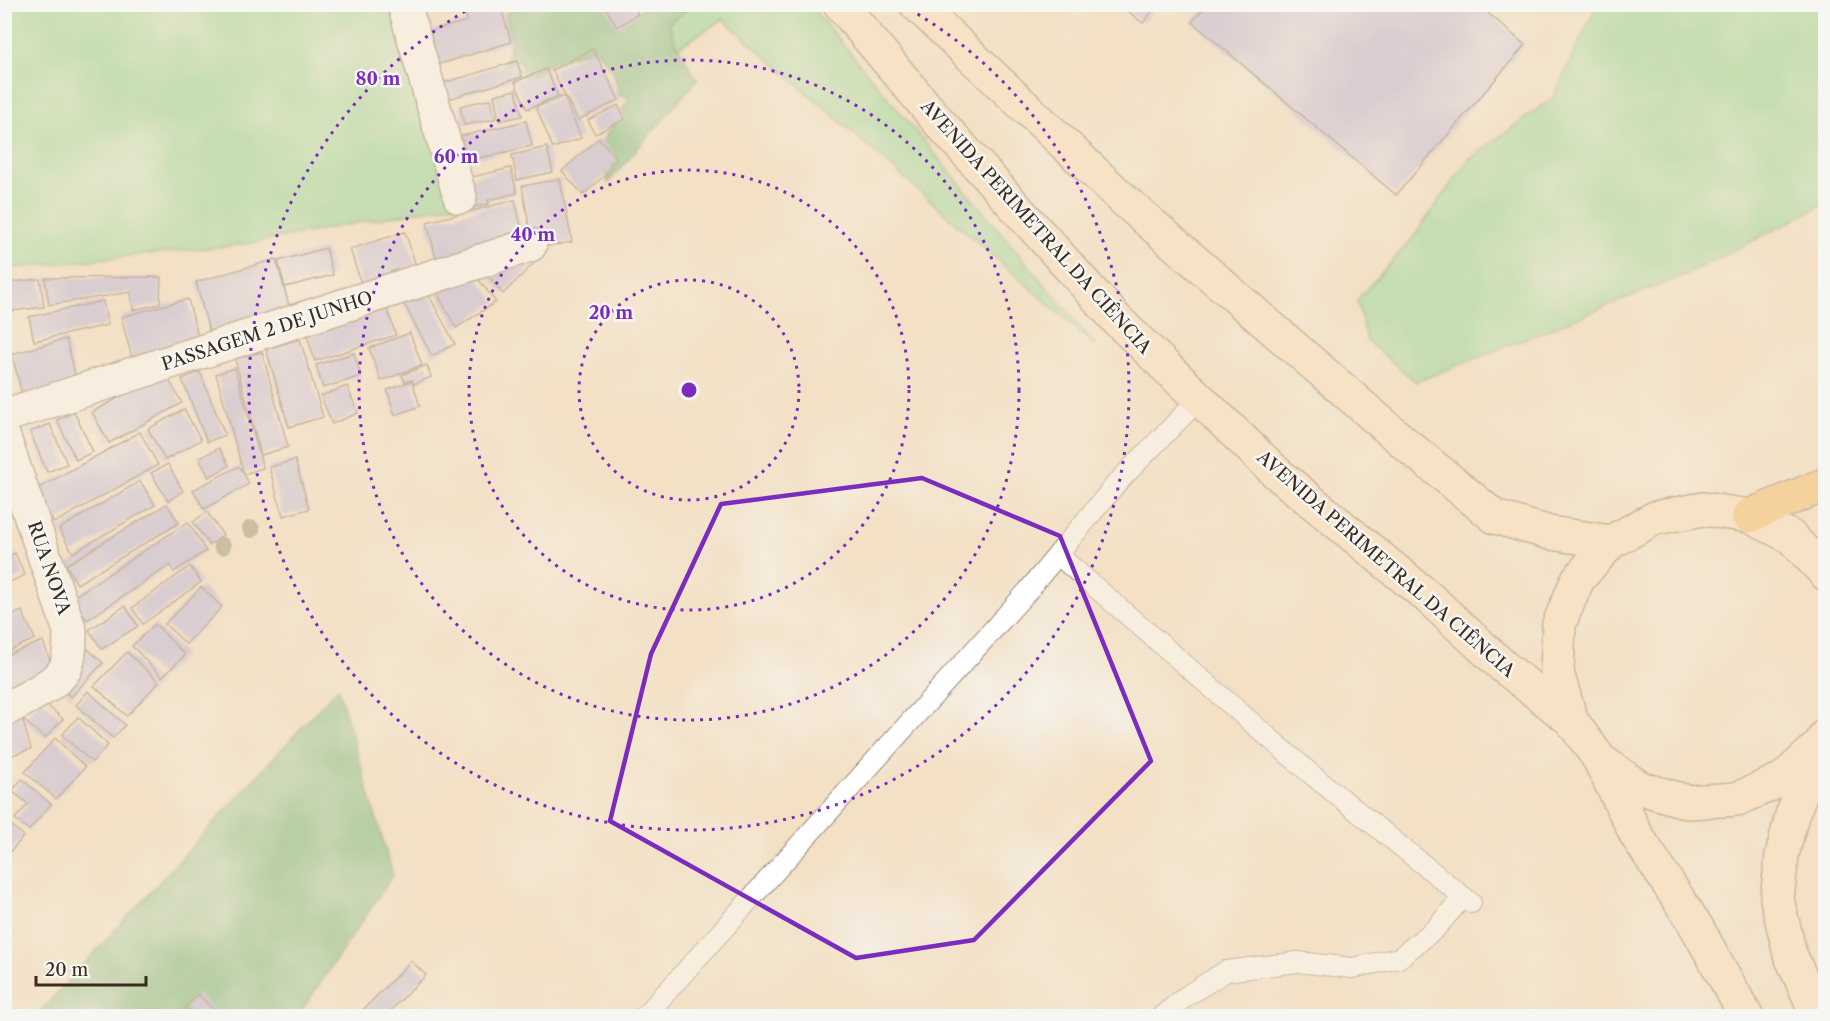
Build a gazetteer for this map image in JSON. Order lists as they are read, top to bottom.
{
  "streets": {
    "main road": ["AVENIDA PERIMETRAL DA CIÊNCIA"],
    "street": ["PASSAGEM 2 DE JUNHO", "RUA NOVA"]
  },
  "scale_bar": "20 m",
  "rings": [
    "80 m",
    "60 m",
    "40 m",
    "20 m"
  ]
}
